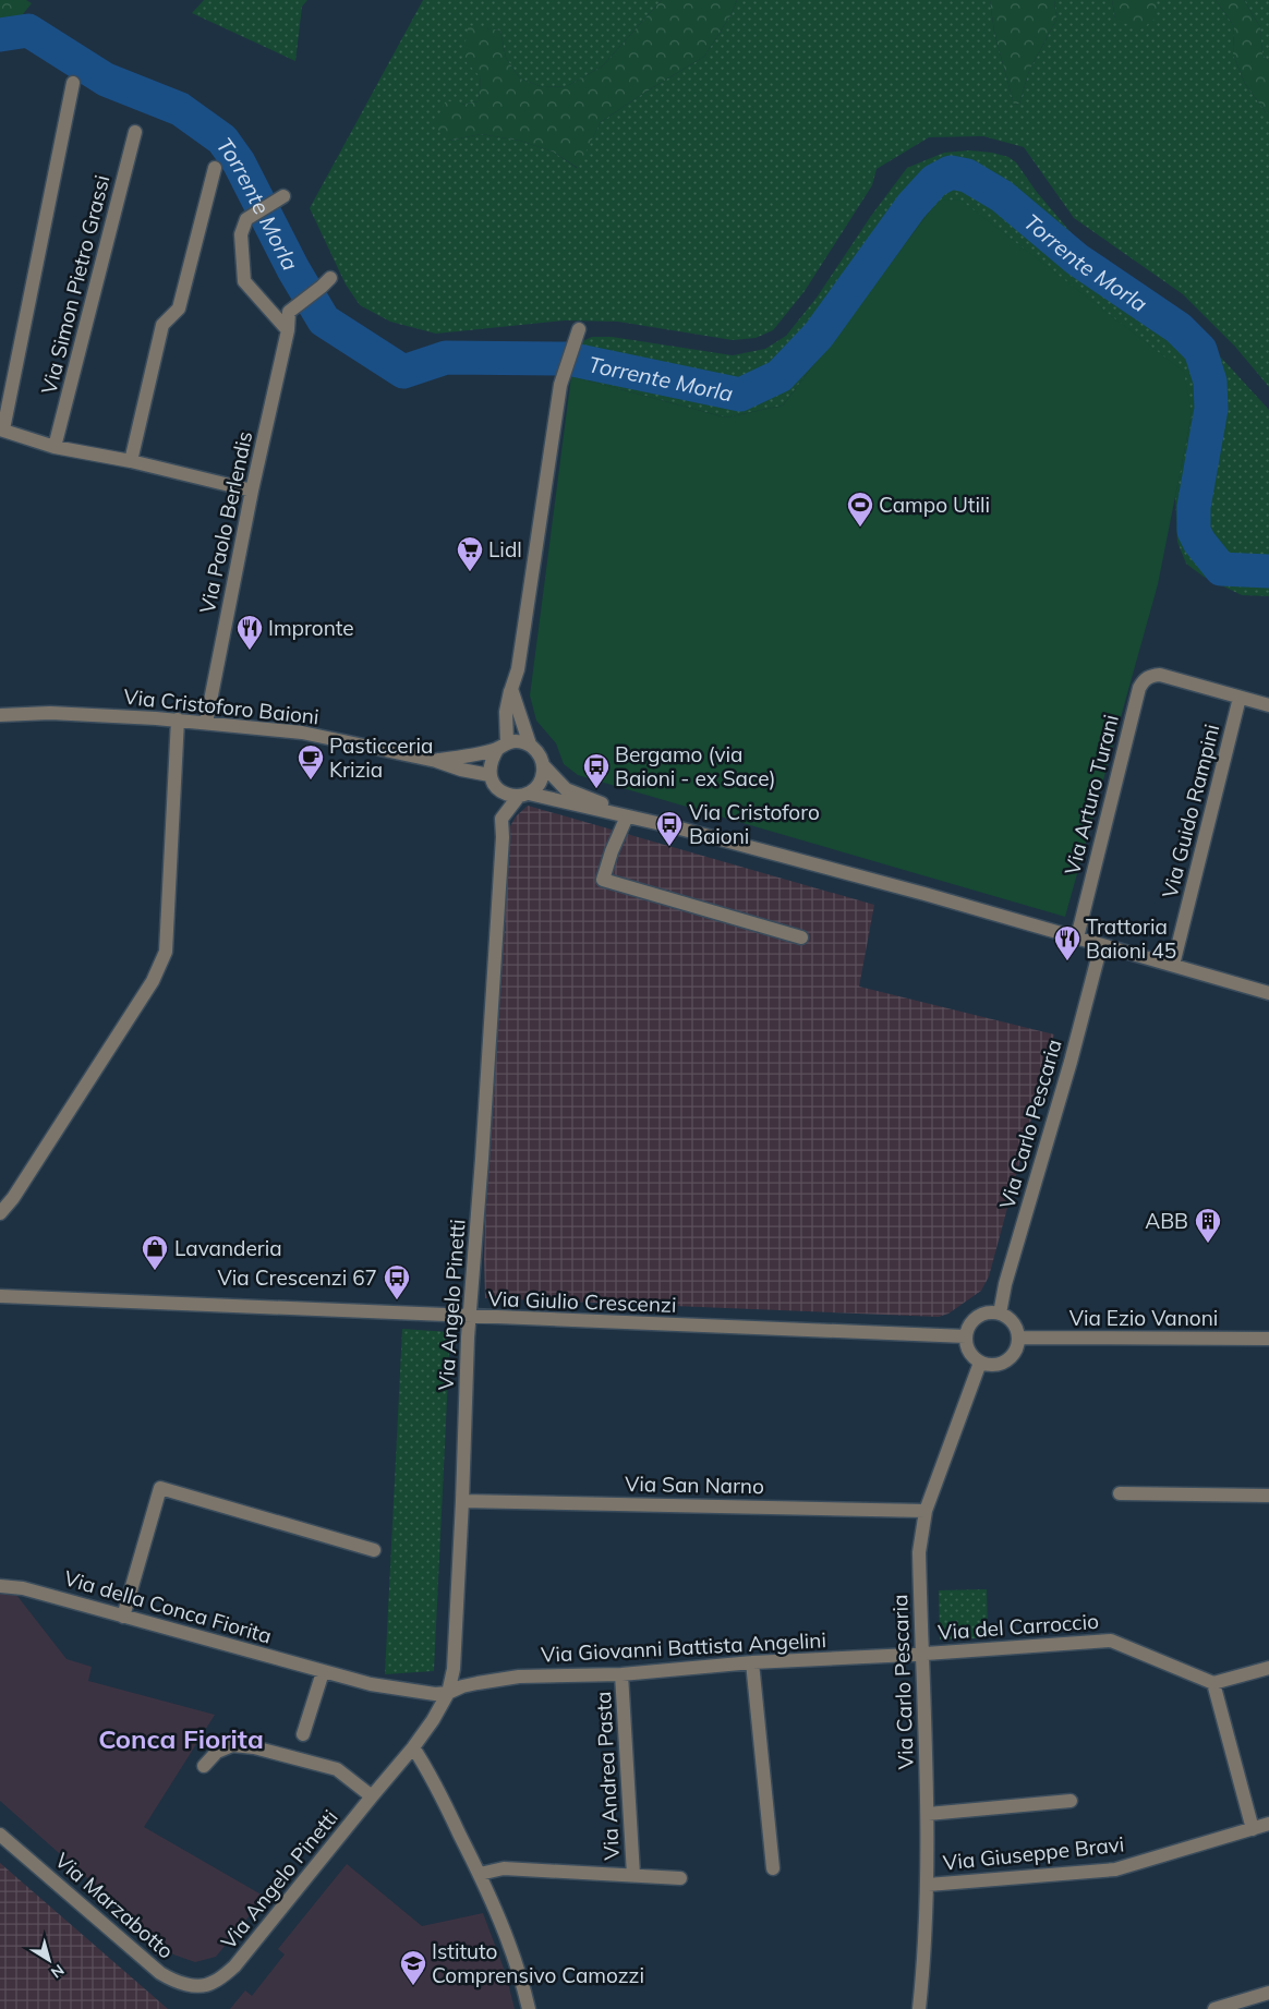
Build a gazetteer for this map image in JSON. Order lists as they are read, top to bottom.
{
  "streets": {
    "street": [
      "Via Simon Pietro Grassi",
      "Via Paolo Berlendis",
      "Via Cristoforo Baioni",
      "Via Arturo Turani",
      "Via Guido Rampini",
      "Via Carlo Pescaria",
      "Via Giulio Crescenzi",
      "Via Angelo Pinetti",
      "Via Ezio Vanoni",
      "Via San Narno",
      "Via della Conca Fiorita",
      "Via del Carroccio",
      "Via Giovanni Battista Angelini",
      "Via Andrea Pasta",
      "Via Giuseppe Bravi",
      "Via Marzabotto"
    ]
  },
  "crossings": [
    ["Via Paolo Berlendis", "Via Cristoforo Baioni"],
    ["Via Cristoforo Baioni", "Via Angelo Pinetti"],
    ["Via Arturo Turani", "Via Guido Rampini"],
    ["Via Carlo Pescaria", "Via Giulio Crescenzi"],
    ["Via Carlo Pescaria", "Via Ezio Vanoni"],
    ["Via Carlo Pescaria", "Via San Narno"],
    ["Via Carlo Pescaria", "Via del Carroccio"],
    ["Via Carlo Pescaria", "Via Giovanni Battista Angelini"],
    ["Via Carlo Pescaria", "Via Giuseppe Bravi"],
    ["Via Giulio Crescenzi", "Via Angelo Pinetti"],
    ["Via Giulio Crescenzi", "Via Ezio Vanoni"],
    ["Via Angelo Pinetti", "Via San Narno"],
    ["Via Angelo Pinetti", "Via della Conca Fiorita"],
    ["Via Angelo Pinetti", "Via Giovanni Battista Angelini"],
    ["Via Angelo Pinetti", "Via Marzabotto"],
    ["Via della Conca Fiorita", "Via Giovanni Battista Angelini"],
    ["Via del Carroccio", "Via Giovanni Battista Angelini"],
    ["Via Giovanni Battista Angelini", "Via Andrea Pasta"]
  ],
  "districts": ["Conca Fiorita"],
  "water": ["Torrente Morla"],
  "places": {
    "sports": ["Campo Utili"],
    "supermarket": ["Lidl"],
    "restaurant": ["Impronte", "Trattoria Baioni 45"],
    "cafe": ["Pasticceria Krizia"],
    "bus stop": ["Bergamo (via Baioni - ex Sace)", "Via Cristoforo Baioni", "Via Crescenzi 67"],
    "building": ["ABB"],
    "shop": ["Lavanderia"],
    "school or university": ["Istituto Comprensivo Camozzi"]
  },
  "north": "bottom right"
}
